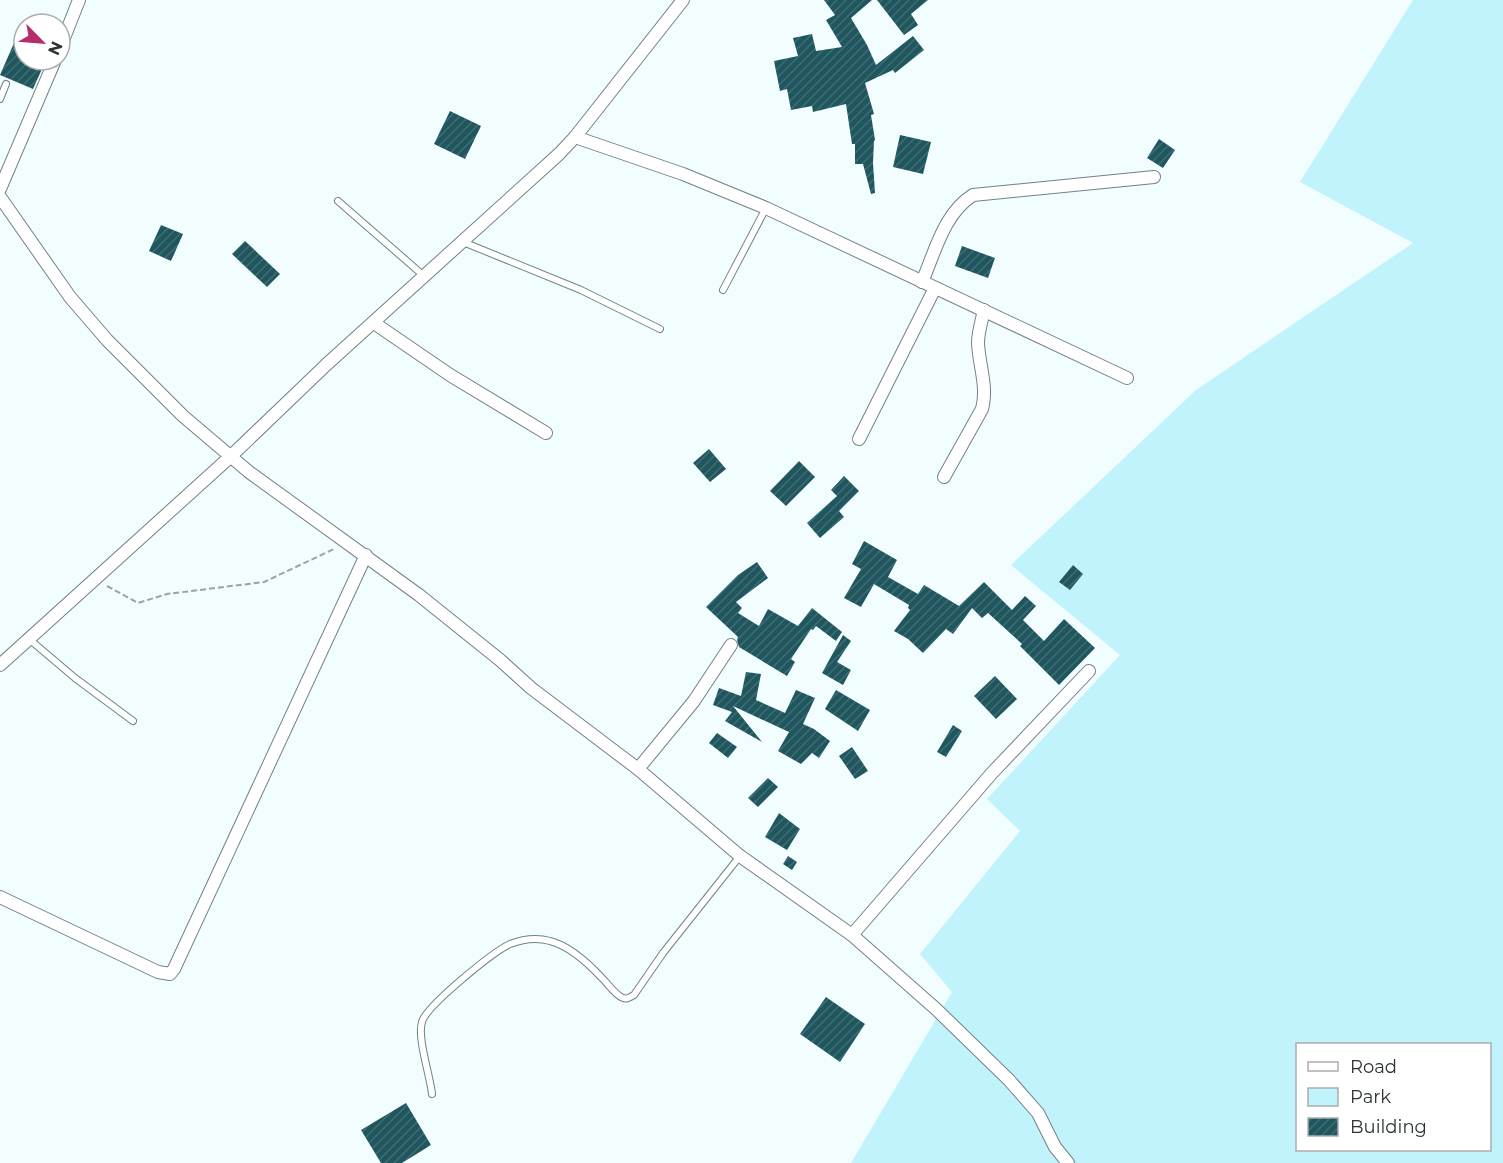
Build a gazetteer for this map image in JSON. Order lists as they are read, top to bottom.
{
  "legend": ["Road", "Park", "Building"],
  "north": "bottom right"
}
